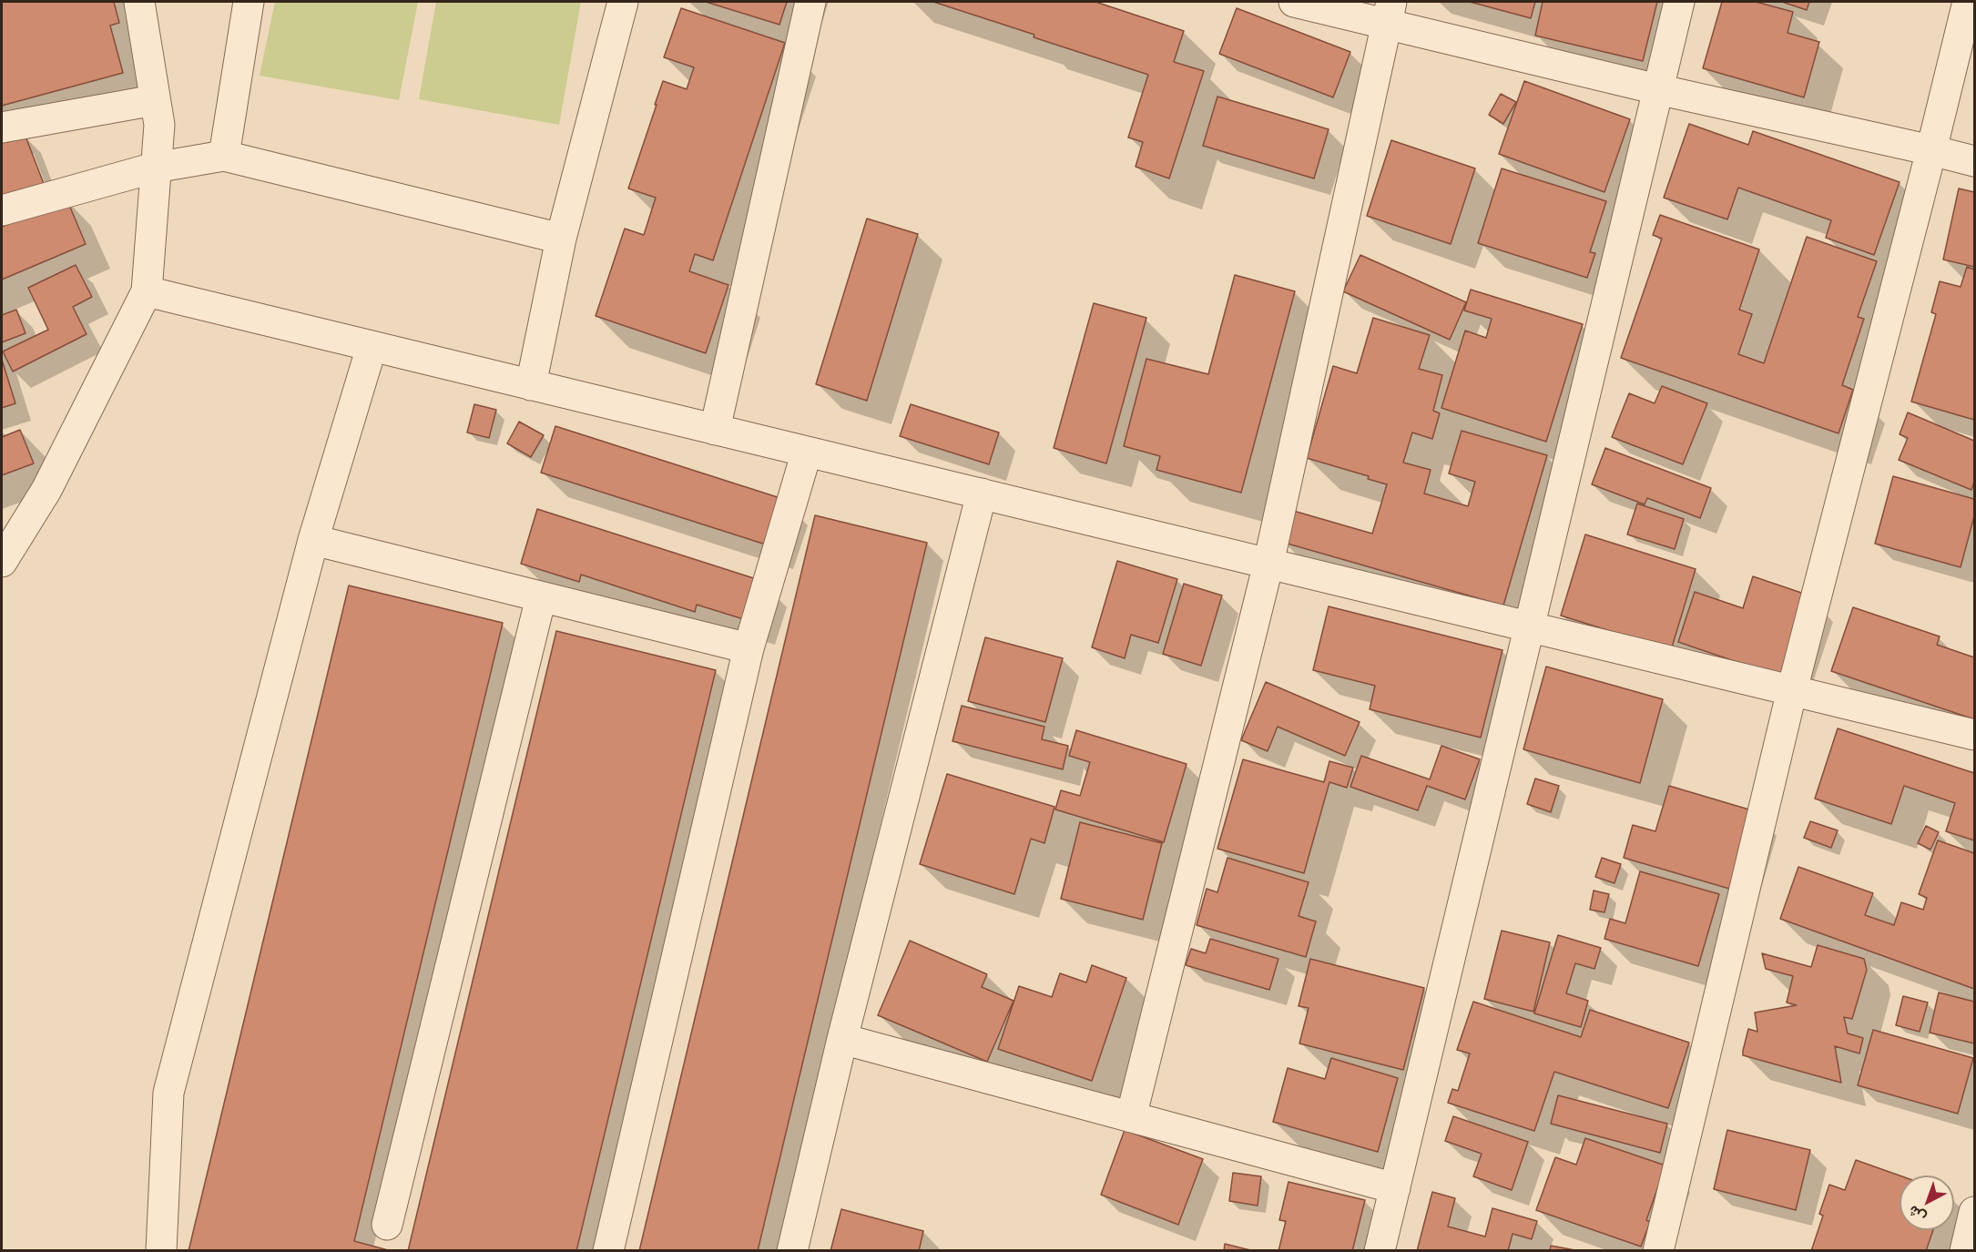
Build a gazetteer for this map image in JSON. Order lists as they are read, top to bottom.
{
  "north": "bottom left"
}
